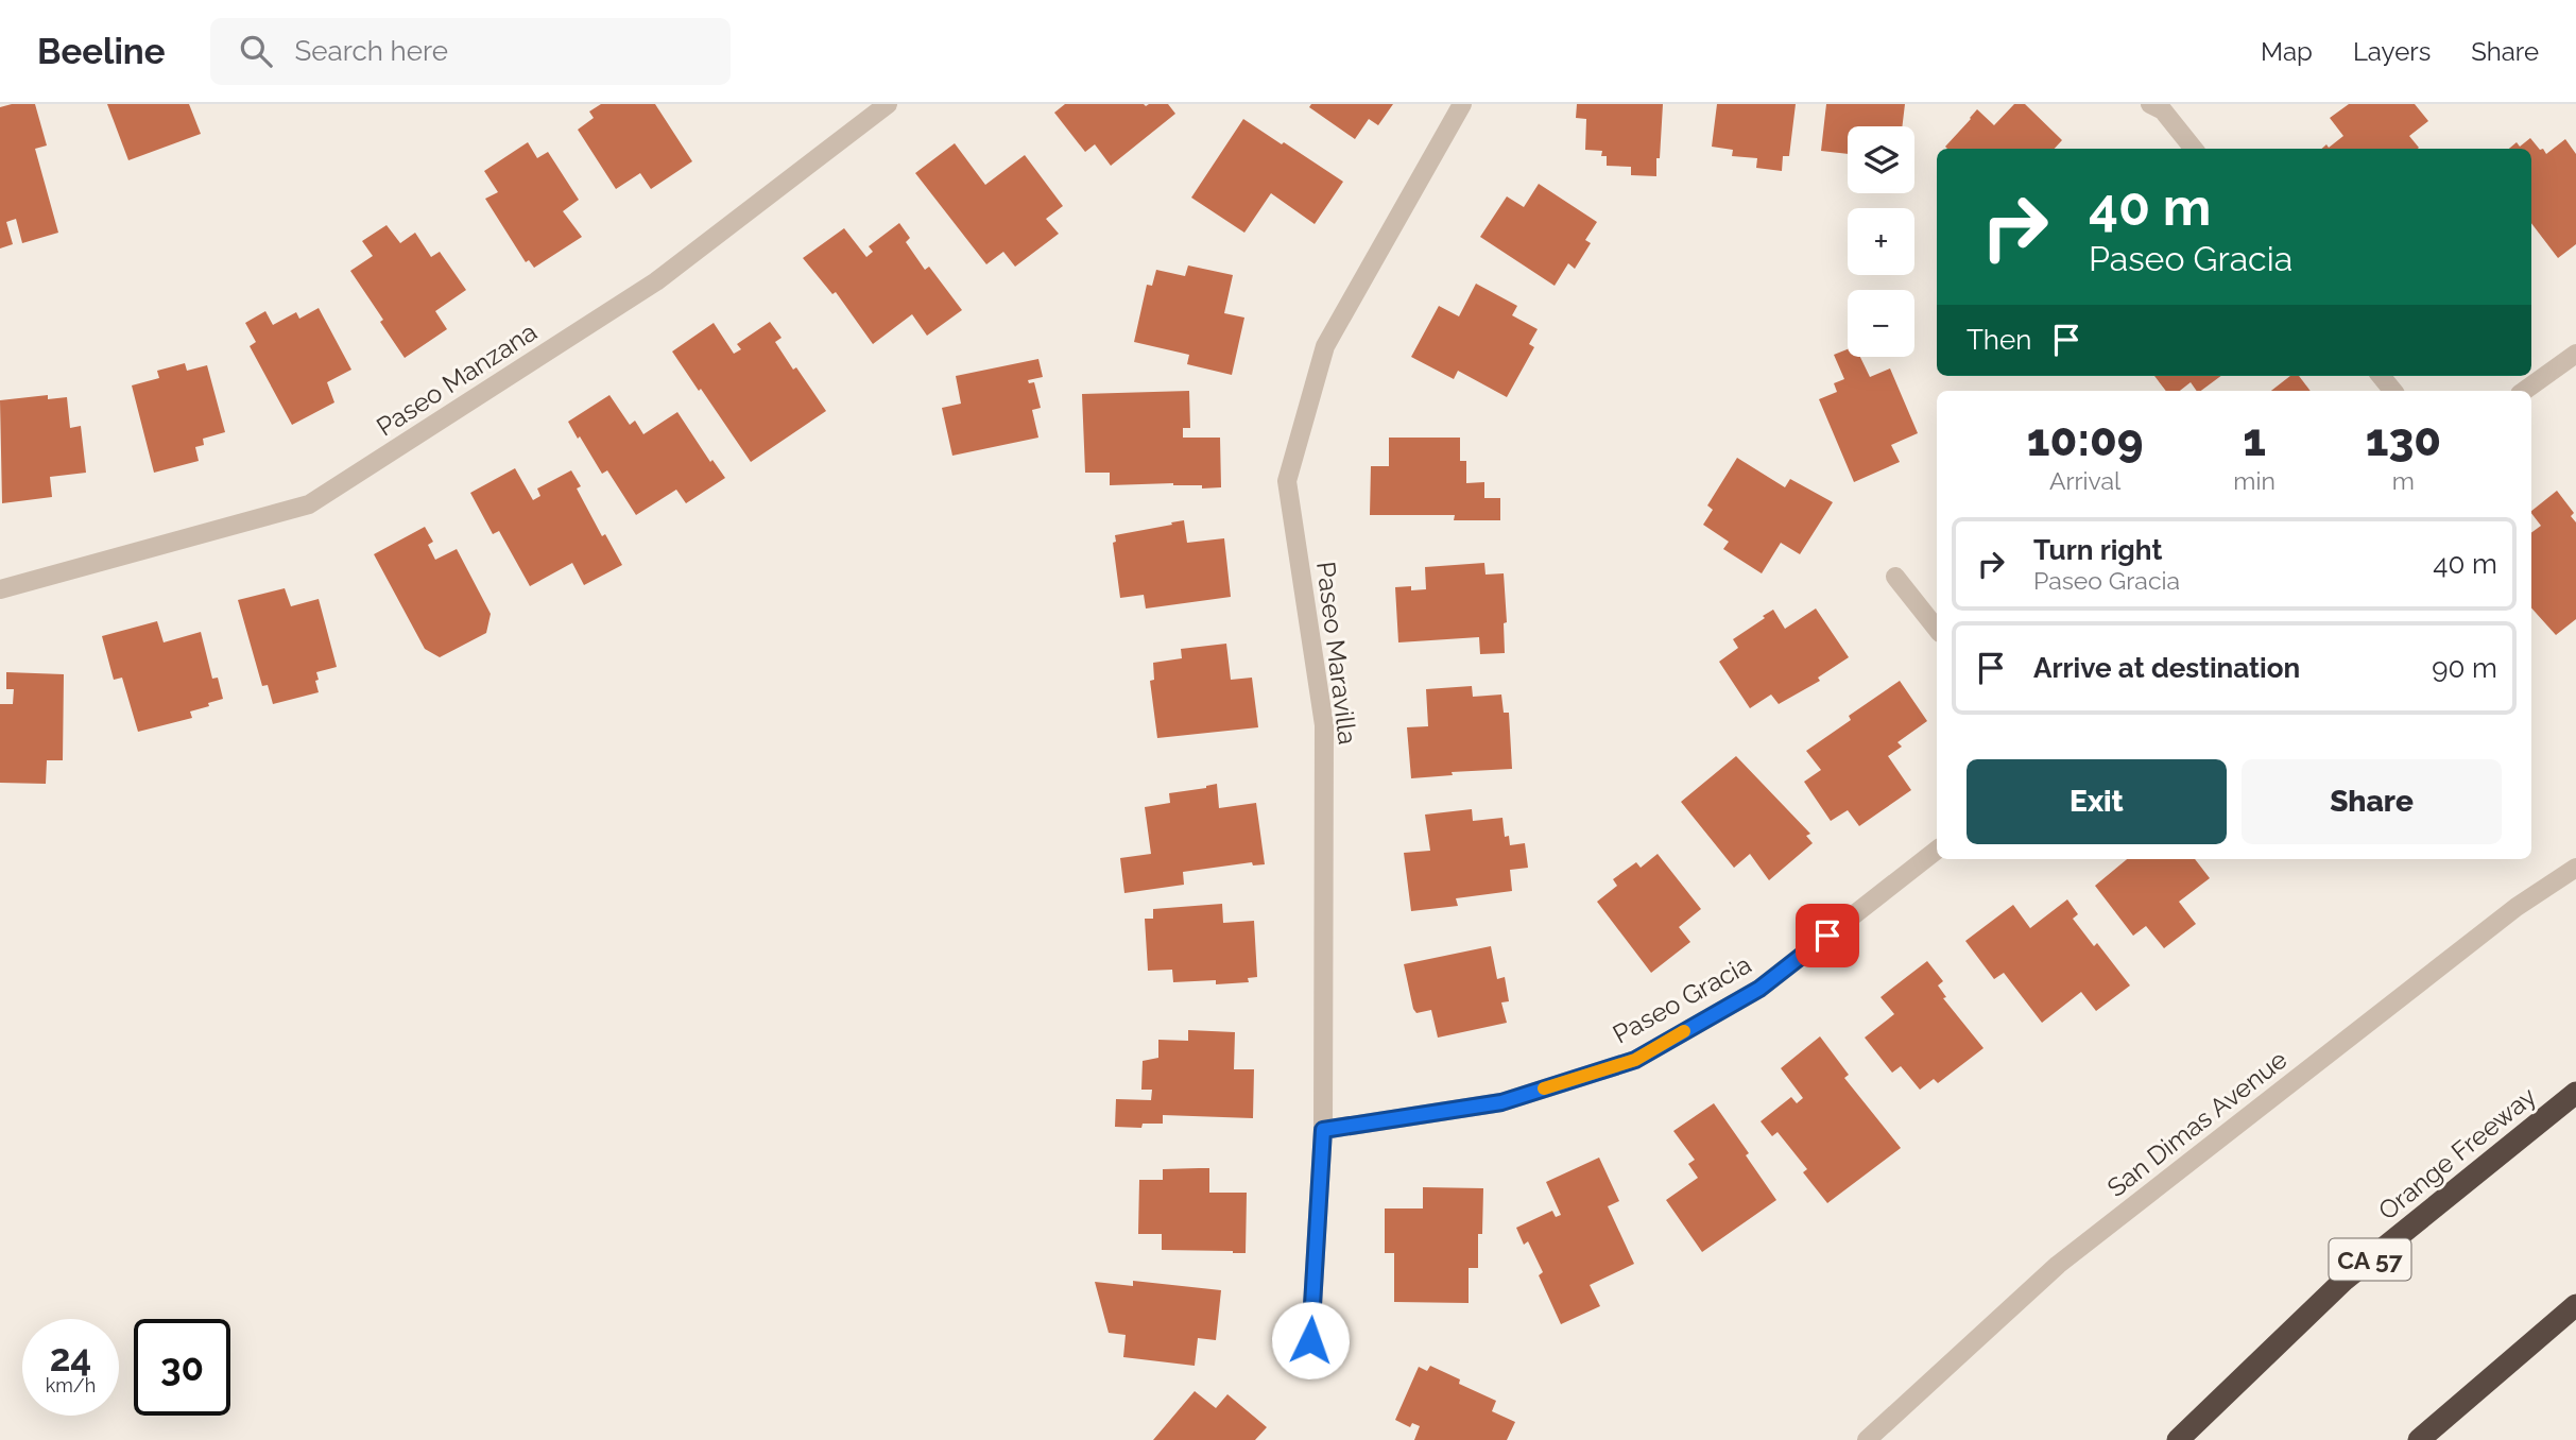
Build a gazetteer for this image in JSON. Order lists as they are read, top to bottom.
{
  "streets": {
    "highway": ["Orange Freeway", "CA 57"],
    "street": [
      "Paseo Manzana",
      "Paseo Maravilla",
      "Paseo Gracia",
      "San Dimas Avenue"
    ]
  },
  "crossings": [
    ["Paseo Maravilla", "Paseo Gracia"]
  ],
  "page": {
    "header": "Beeline",
    "search": "Search here",
    "nav": ["Map", "Layers", "Share"],
    "map_buttons": ["+", "−"],
    "turn": ["40 m", "Paseo Gracia"],
    "then": "Then",
    "eta": [
      "10:09",
      "Arrival",
      "1",
      "min",
      "130",
      "m"
    ],
    "list": [
      {
        "name": "Turn right",
        "note": "Paseo Gracia",
        "value": "40 m"
      },
      {
        "name": "Arrive at destination",
        "value": "90 m"
      }
    ],
    "buttons": ["Exit", "Share"],
    "speed": "24 km/h",
    "limit": "30"
  }
}
